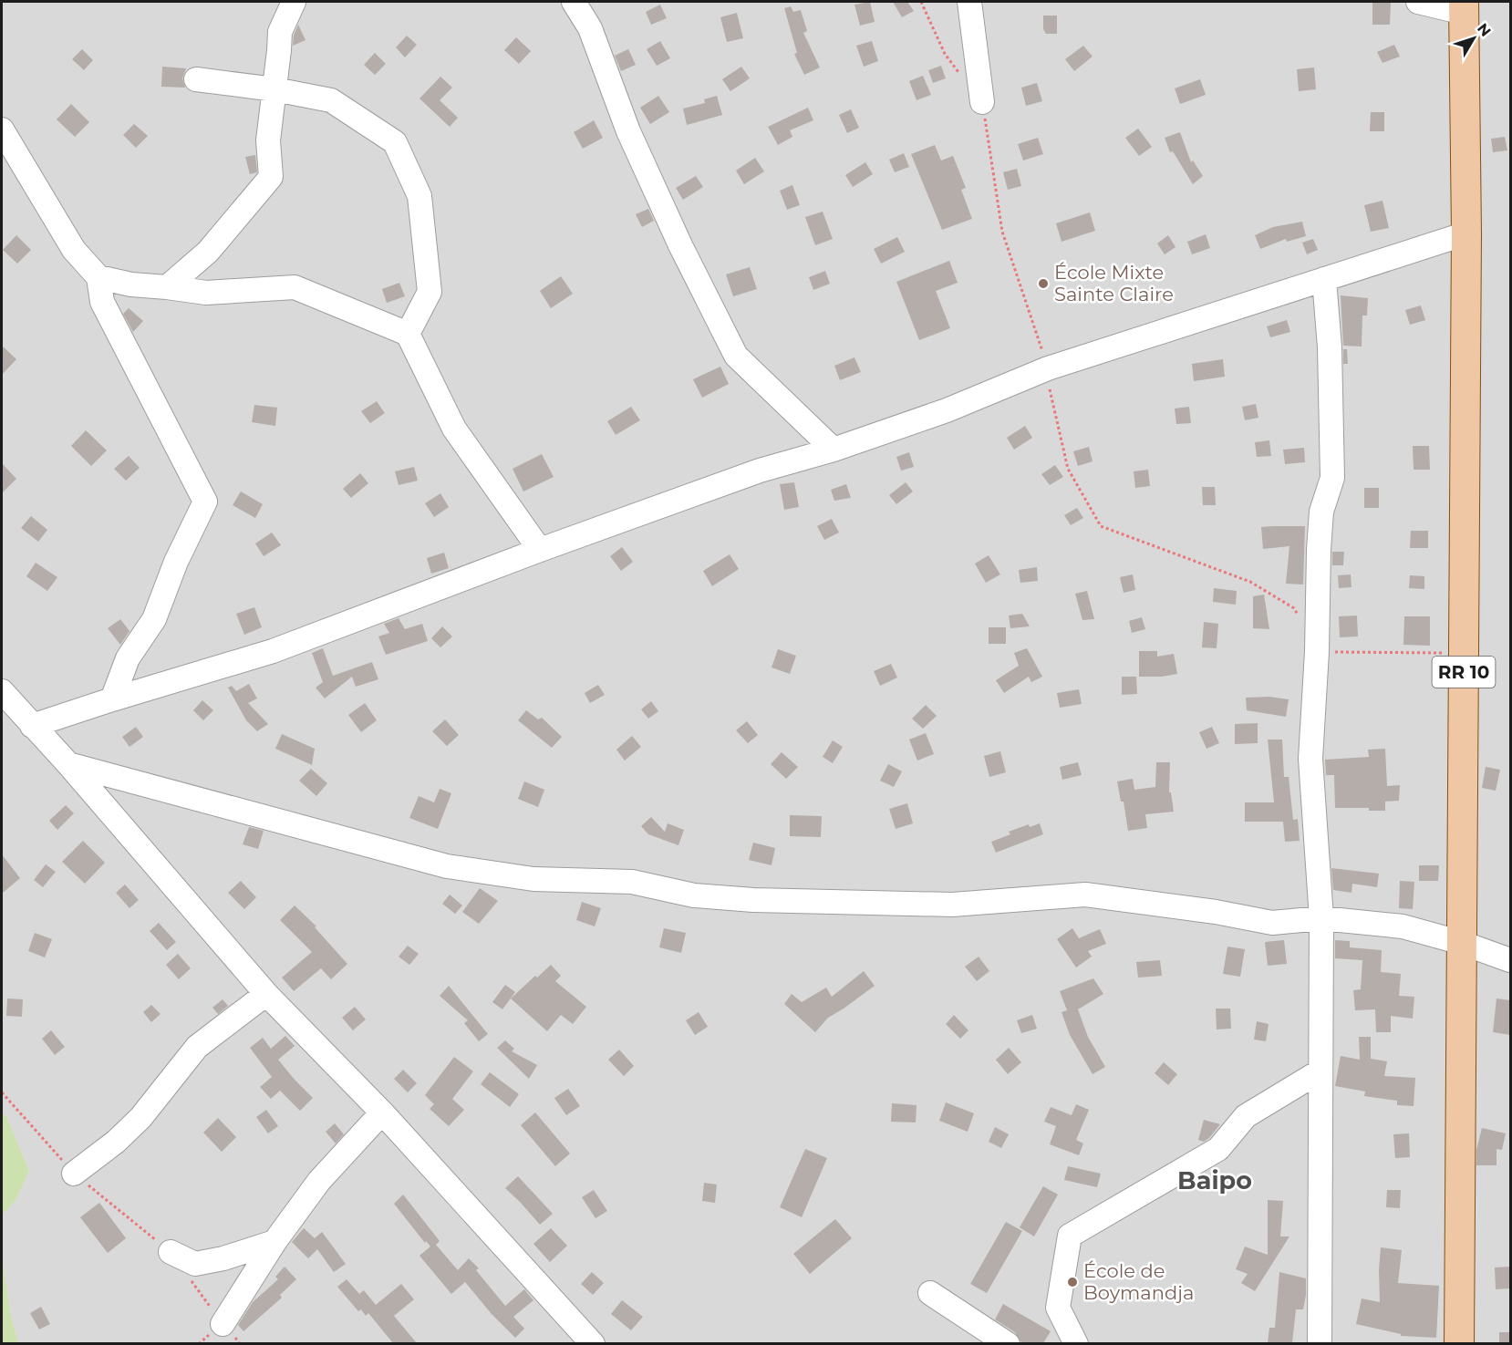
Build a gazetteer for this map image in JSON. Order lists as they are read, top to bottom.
{
  "streets": {
    "main road": ["RR 10"]
  },
  "districts": ["Baipo"],
  "places": ["École Mixte Sainte Claire", "École de Boymandja"],
  "north": "top right"
}
